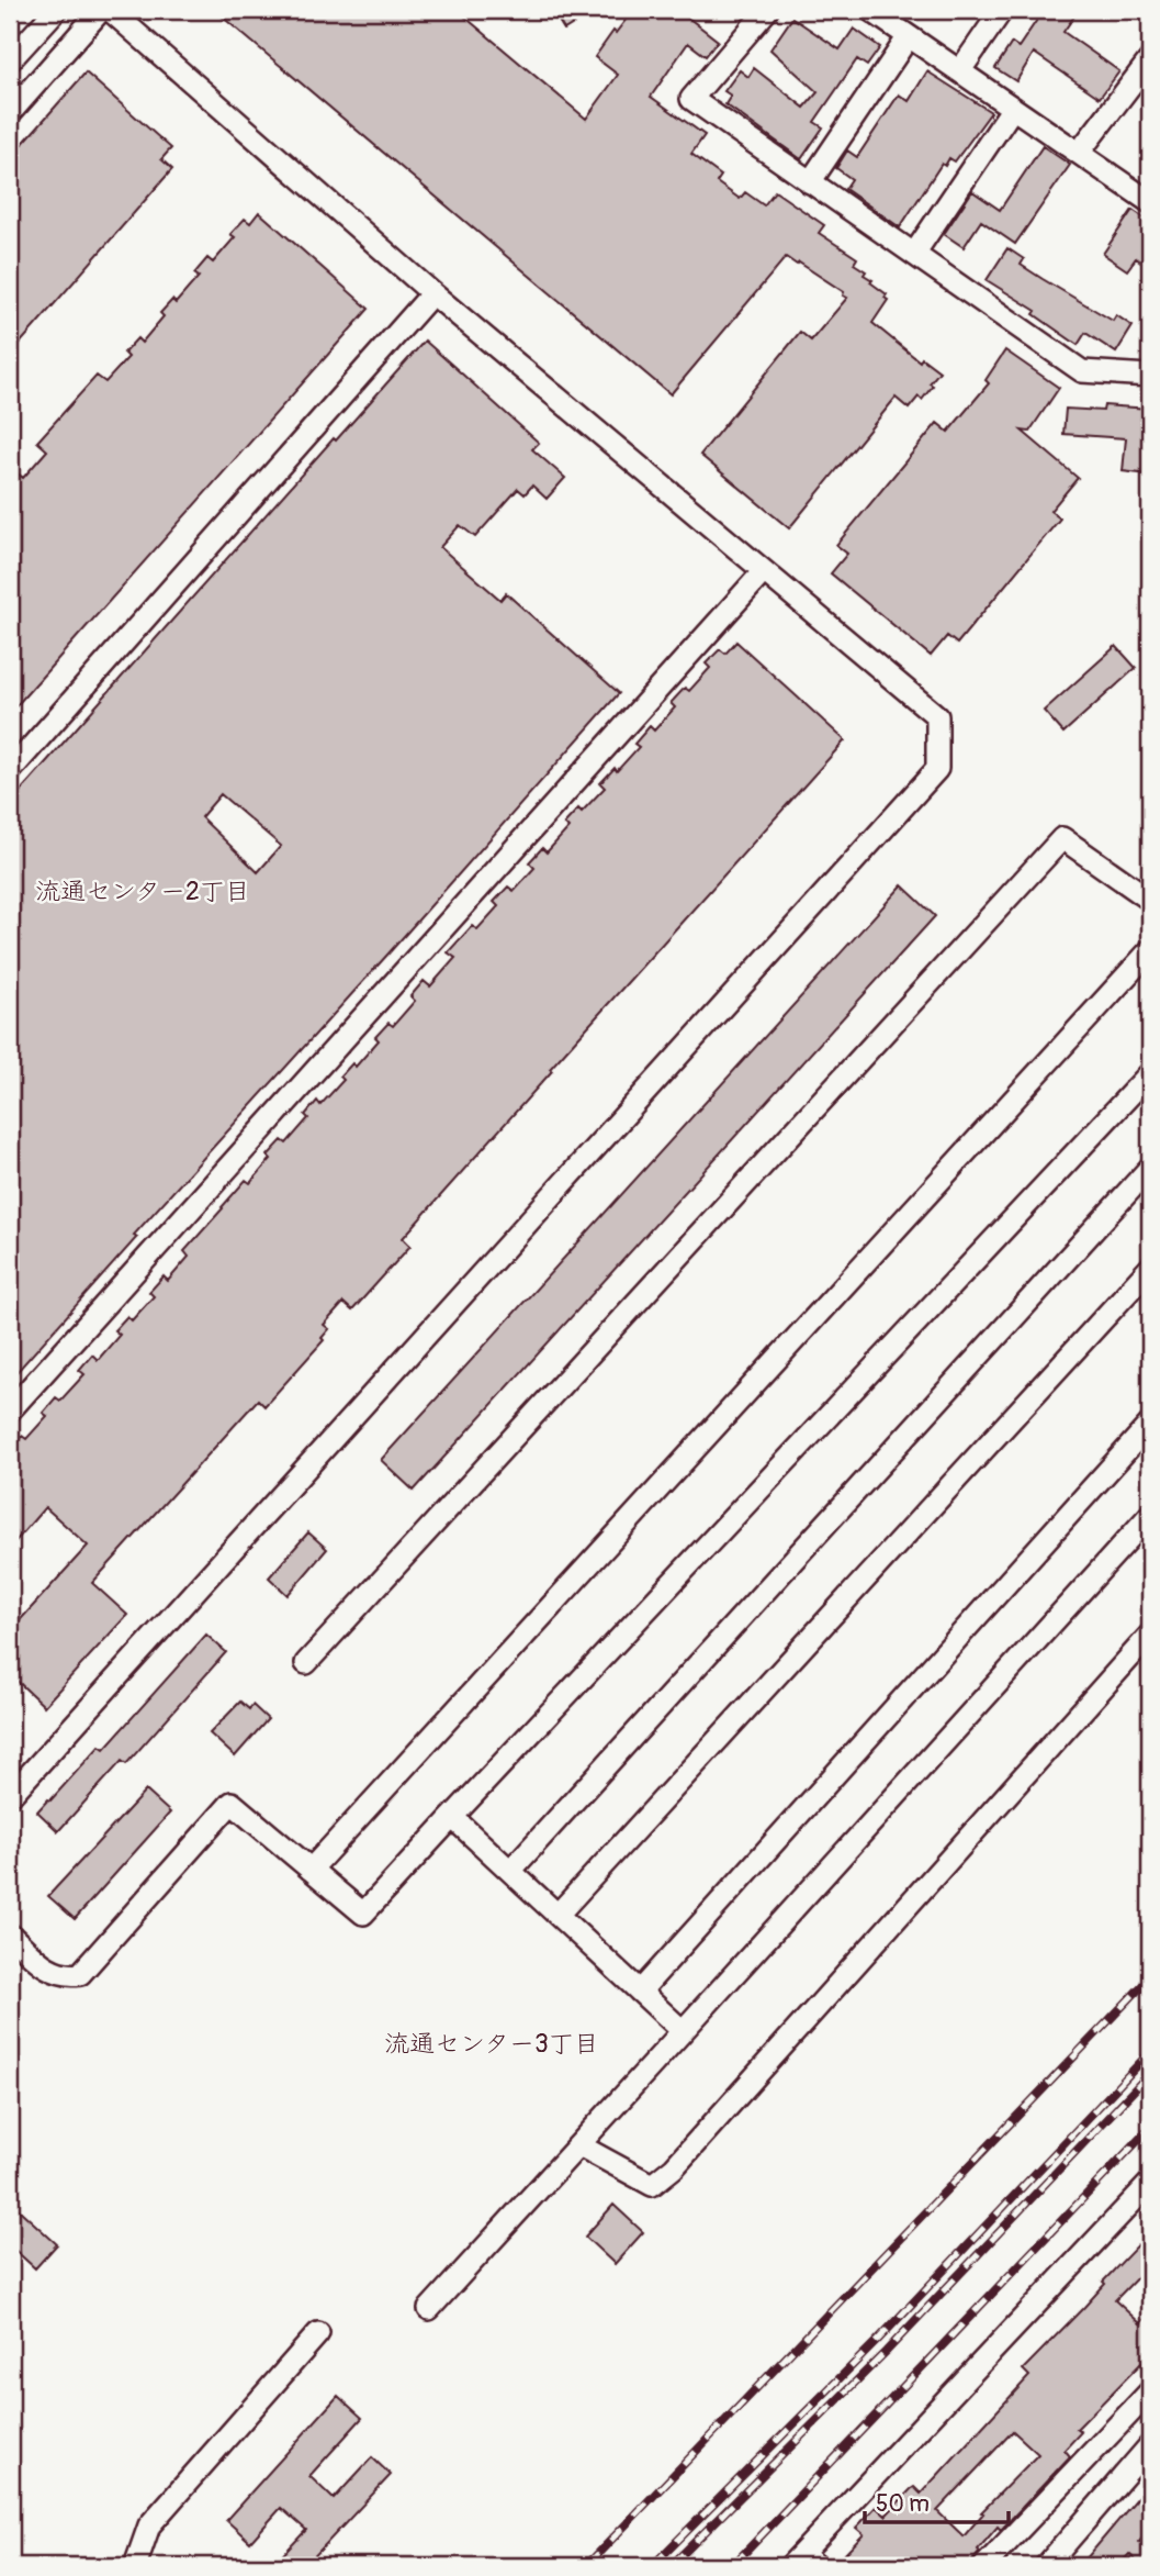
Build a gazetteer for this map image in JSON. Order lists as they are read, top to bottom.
{
  "districts": ["流通センター2丁目", "流通センター3丁目"],
  "scale_bar": "50 m"
}
